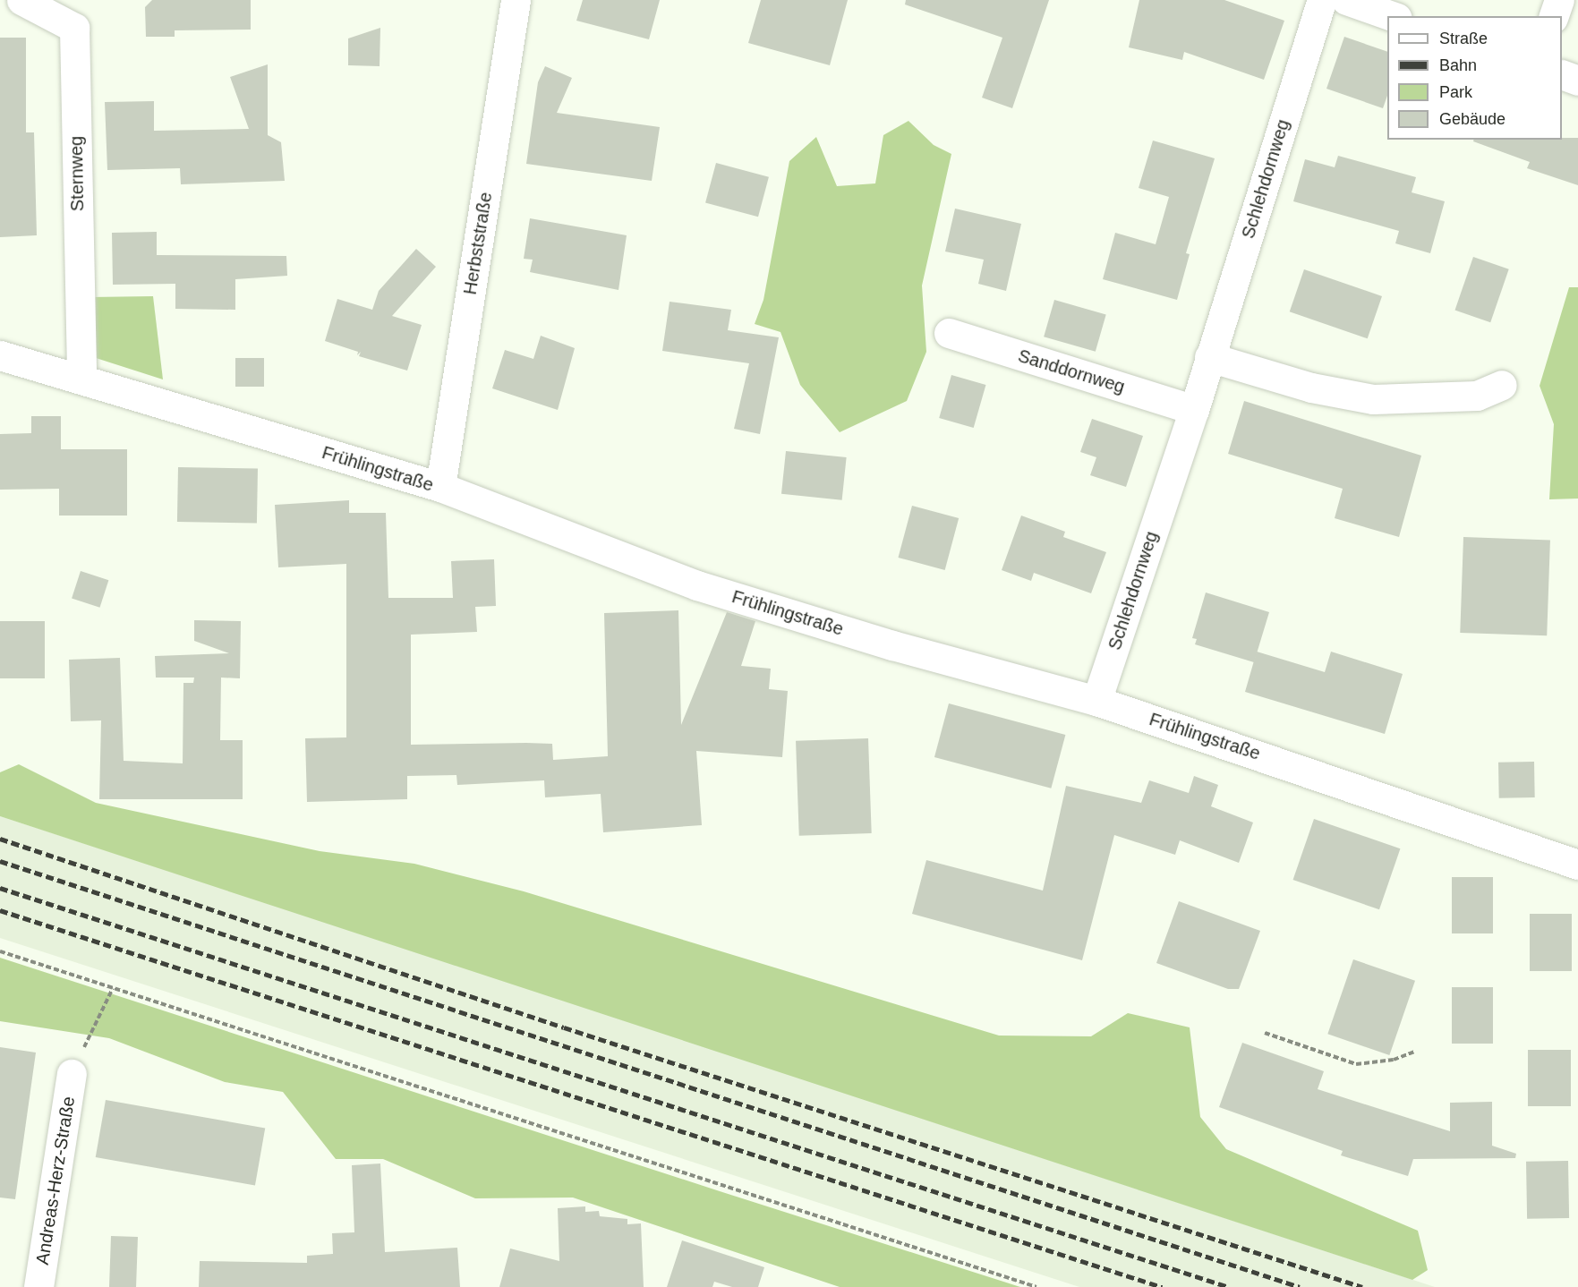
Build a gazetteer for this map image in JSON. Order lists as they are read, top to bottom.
{
  "streets": {
    "street": [
      "Sternweg",
      "Schlehdornweg",
      "Herbststraße",
      "Sanddornweg",
      "Frühlingstraße",
      "Andreas-Herz-Straße"
    ]
  },
  "crossings": [
    ["Sternweg", "Frühlingstraße"],
    ["Schlehdornweg", "Sanddornweg"],
    ["Schlehdornweg", "Frühlingstraße"],
    ["Herbststraße", "Frühlingstraße"]
  ],
  "legend": [
    "Straße",
    "Bahn",
    "Park",
    "Gebäude"
  ]
}
